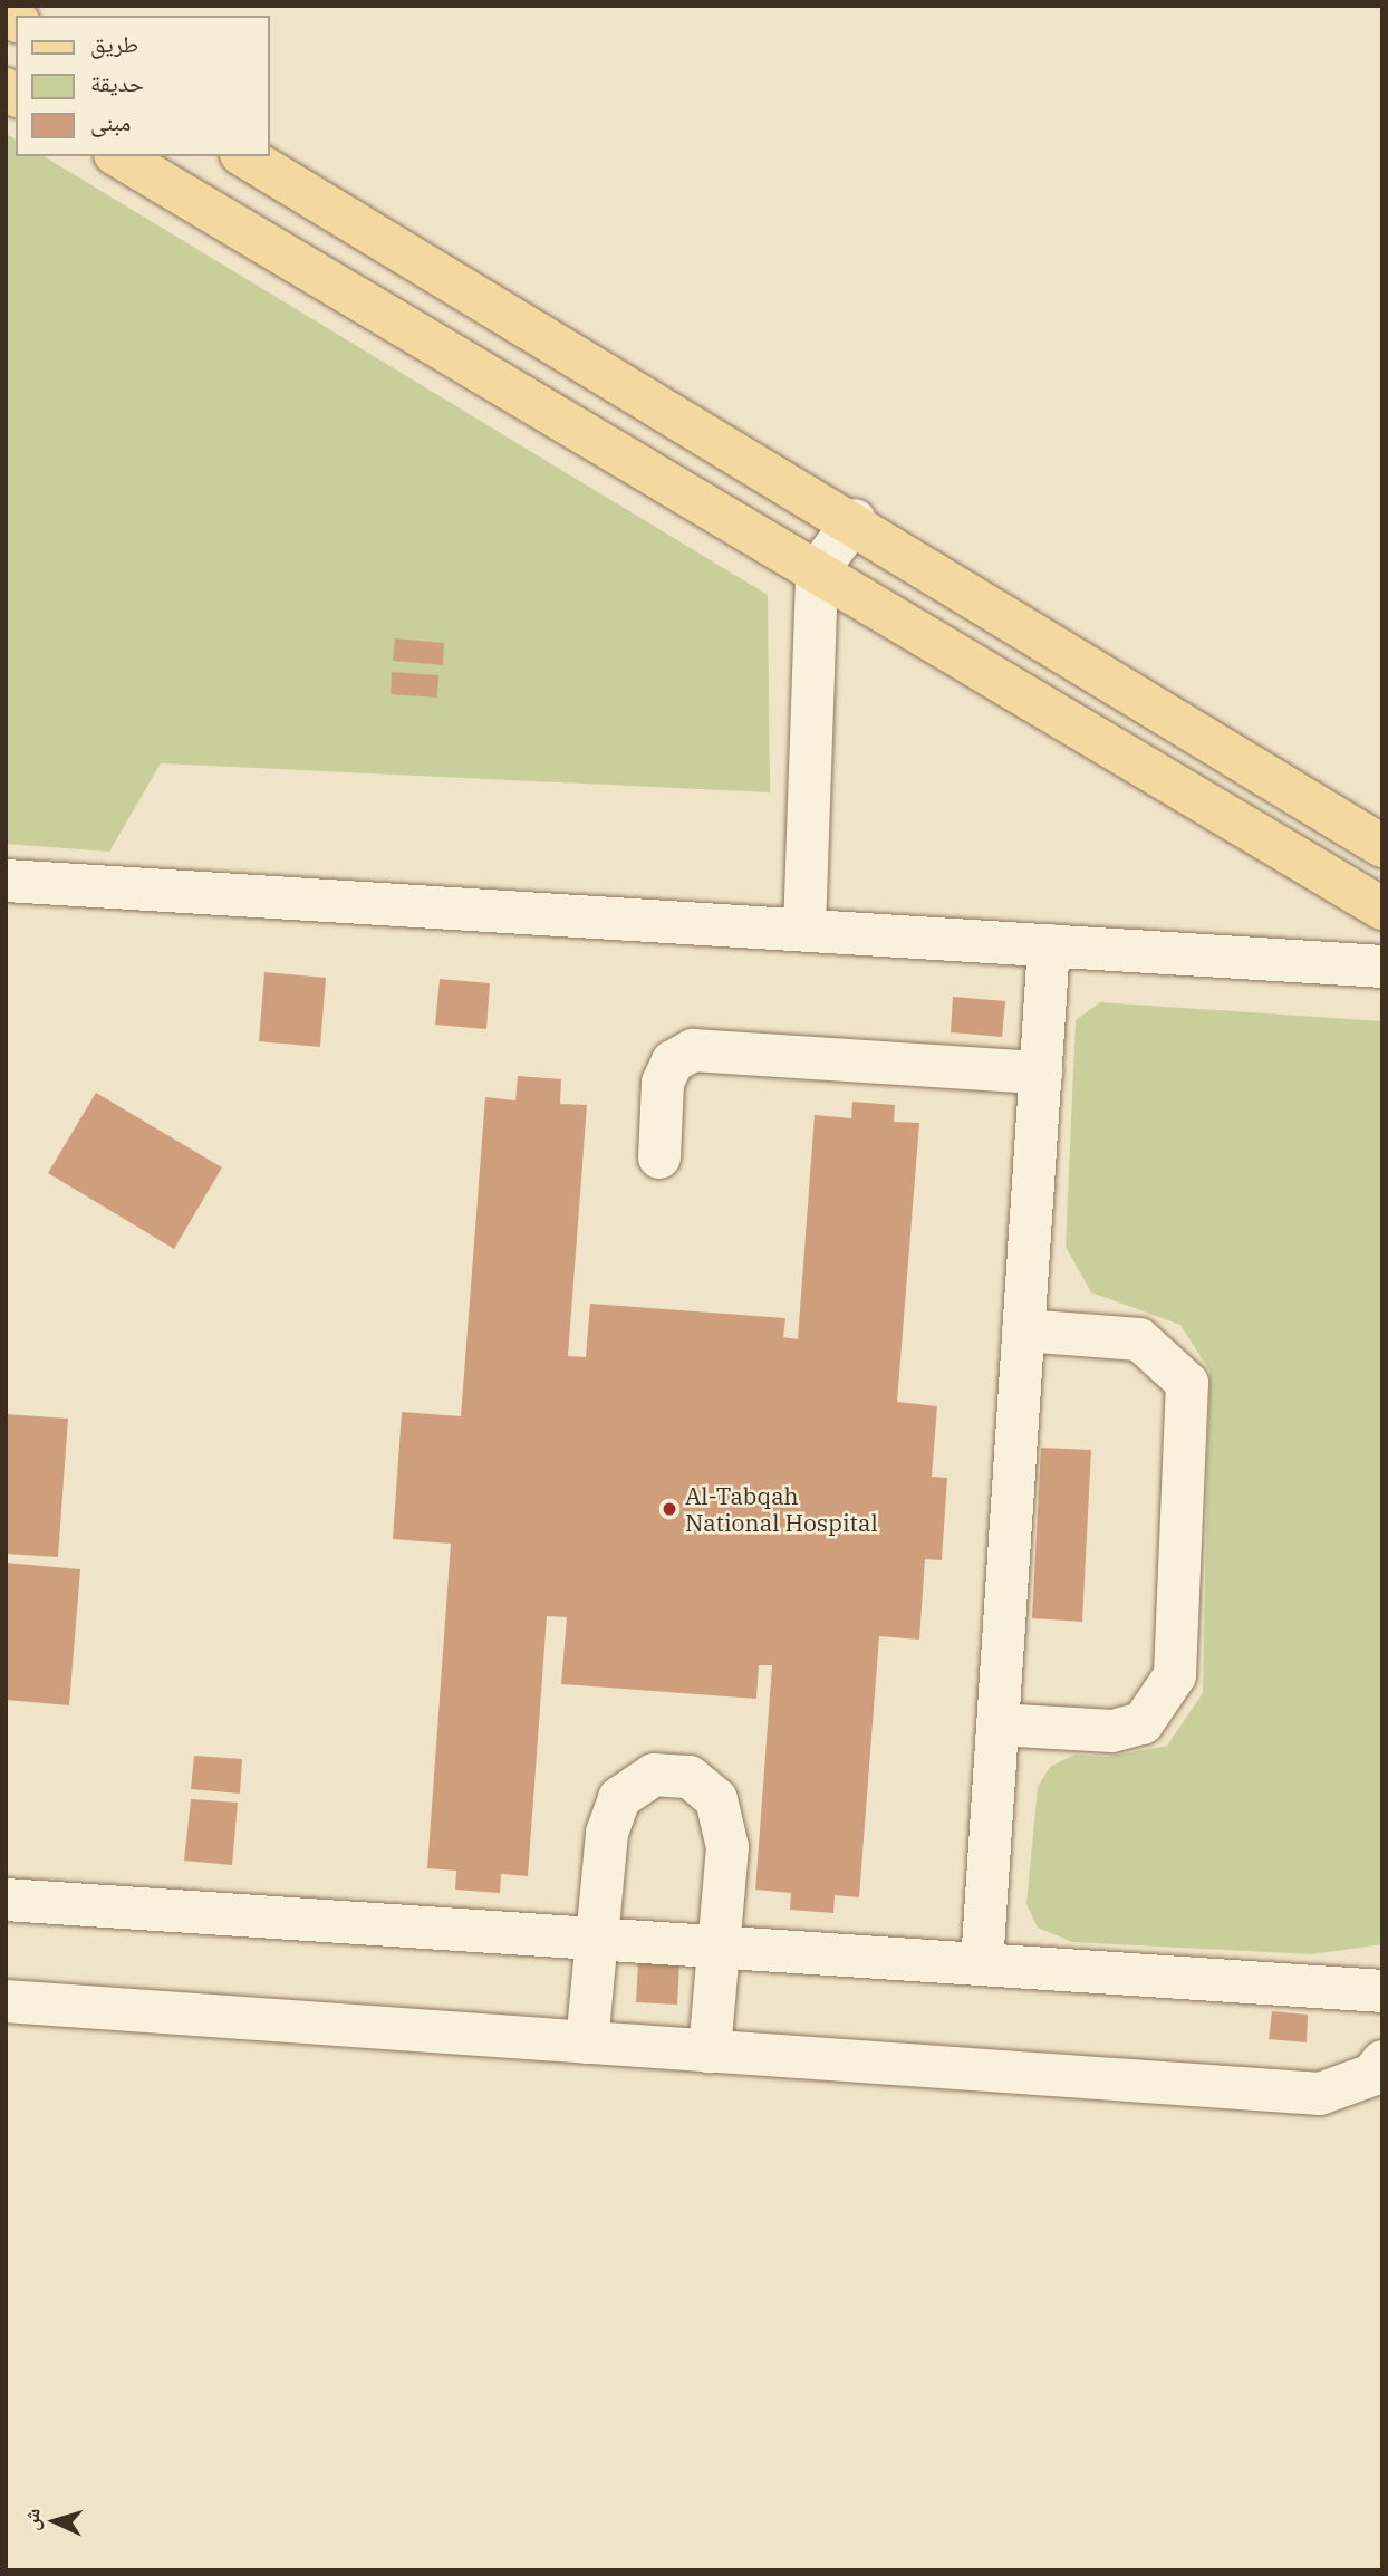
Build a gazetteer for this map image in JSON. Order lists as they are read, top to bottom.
{
  "places": ["Al-Tabqah National Hospital"],
  "legend": ["طريق", "حديقة", "مبنى"],
  "north": "left"
}
